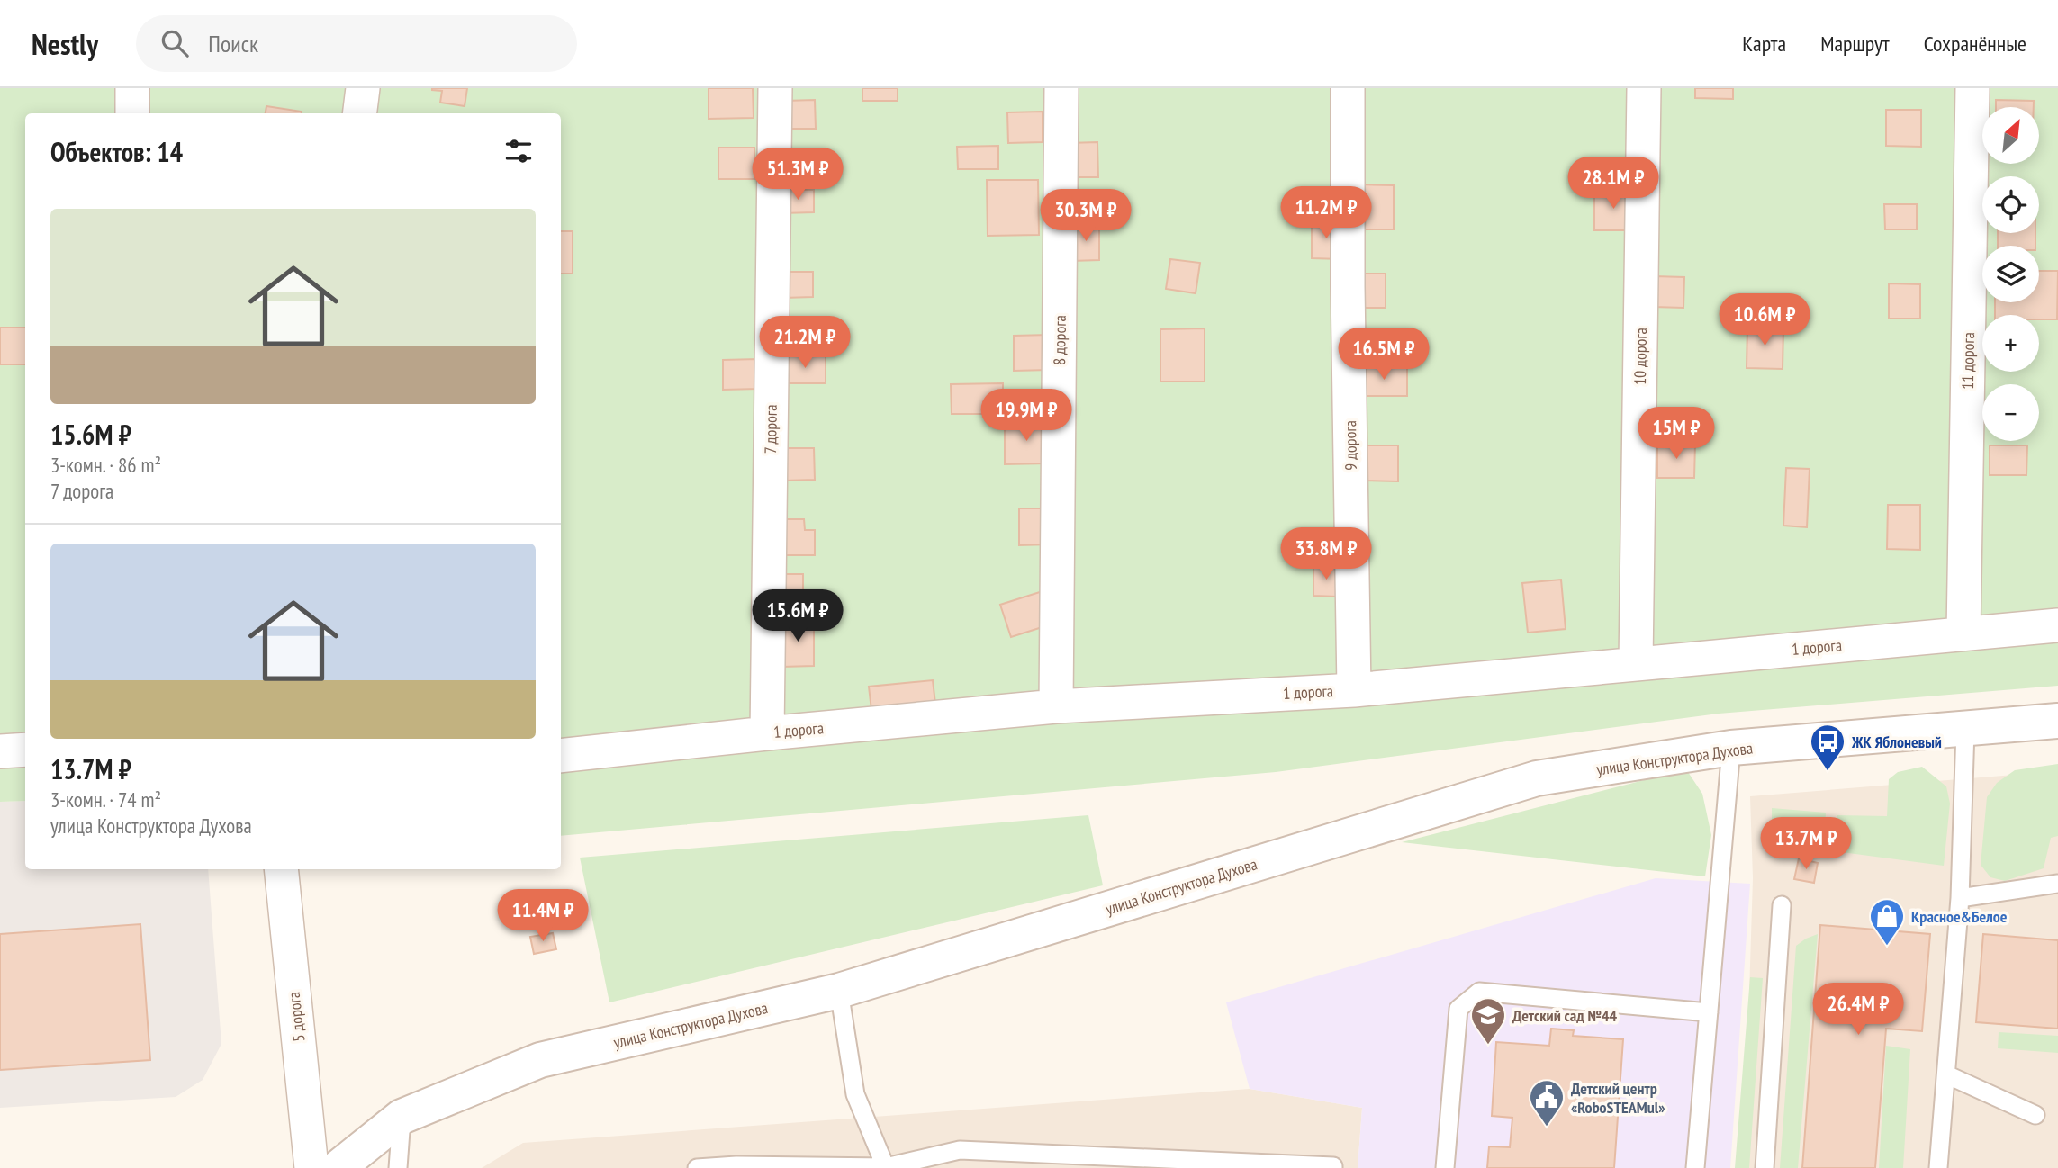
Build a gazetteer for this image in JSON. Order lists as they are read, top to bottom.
{
  "streets": {
    "street": [
      "8 дорога",
      "10 дорога",
      "11 дорога",
      "7 дорога",
      "9 дорога",
      "1 дорога",
      "улица Конструктора Духова",
      "5 дорога"
    ]
  },
  "crossings": [
    ["8 дорога", "1 дорога"],
    ["10 дорога", "1 дорога"],
    ["11 дорога", "1 дорога"],
    ["7 дорога", "1 дорога"],
    ["9 дорога", "1 дорога"]
  ],
  "places": {
    "bus stop": ["ЖК Яблоневый"],
    "shop": ["Красное&Белое"],
    "school or university": ["Детский сад №44"],
    "public building": ["Детский центр «RoboSTEAMul»"]
  },
  "north": "top right",
  "page": {
    "header": "Nestly",
    "search": "Поиск",
    "nav": ["Карта", "Маршрут", "Сохранённые"],
    "map_buttons": ["+", "−"],
    "heading": "Объектов: 14",
    "price": [
      "51.3M ₽",
      "28.1M ₽",
      "11.2M ₽",
      "30.3M ₽",
      "10.6M ₽",
      "21.2M ₽",
      "16.5M ₽",
      "19.9M ₽",
      "15M ₽",
      "33.8M ₽",
      "15.6M ₽",
      "13.7M ₽",
      "11.4M ₽",
      "26.4M ₽"
    ],
    "list": [
      {
        "name": "15.6M ₽",
        "note": "3-комн. · 86 m² · 7 дорога"
      },
      {
        "name": "13.7M ₽",
        "note": "3-комн. · 74 m² · улица Конструктора Духова"
      }
    ]
  }
}
